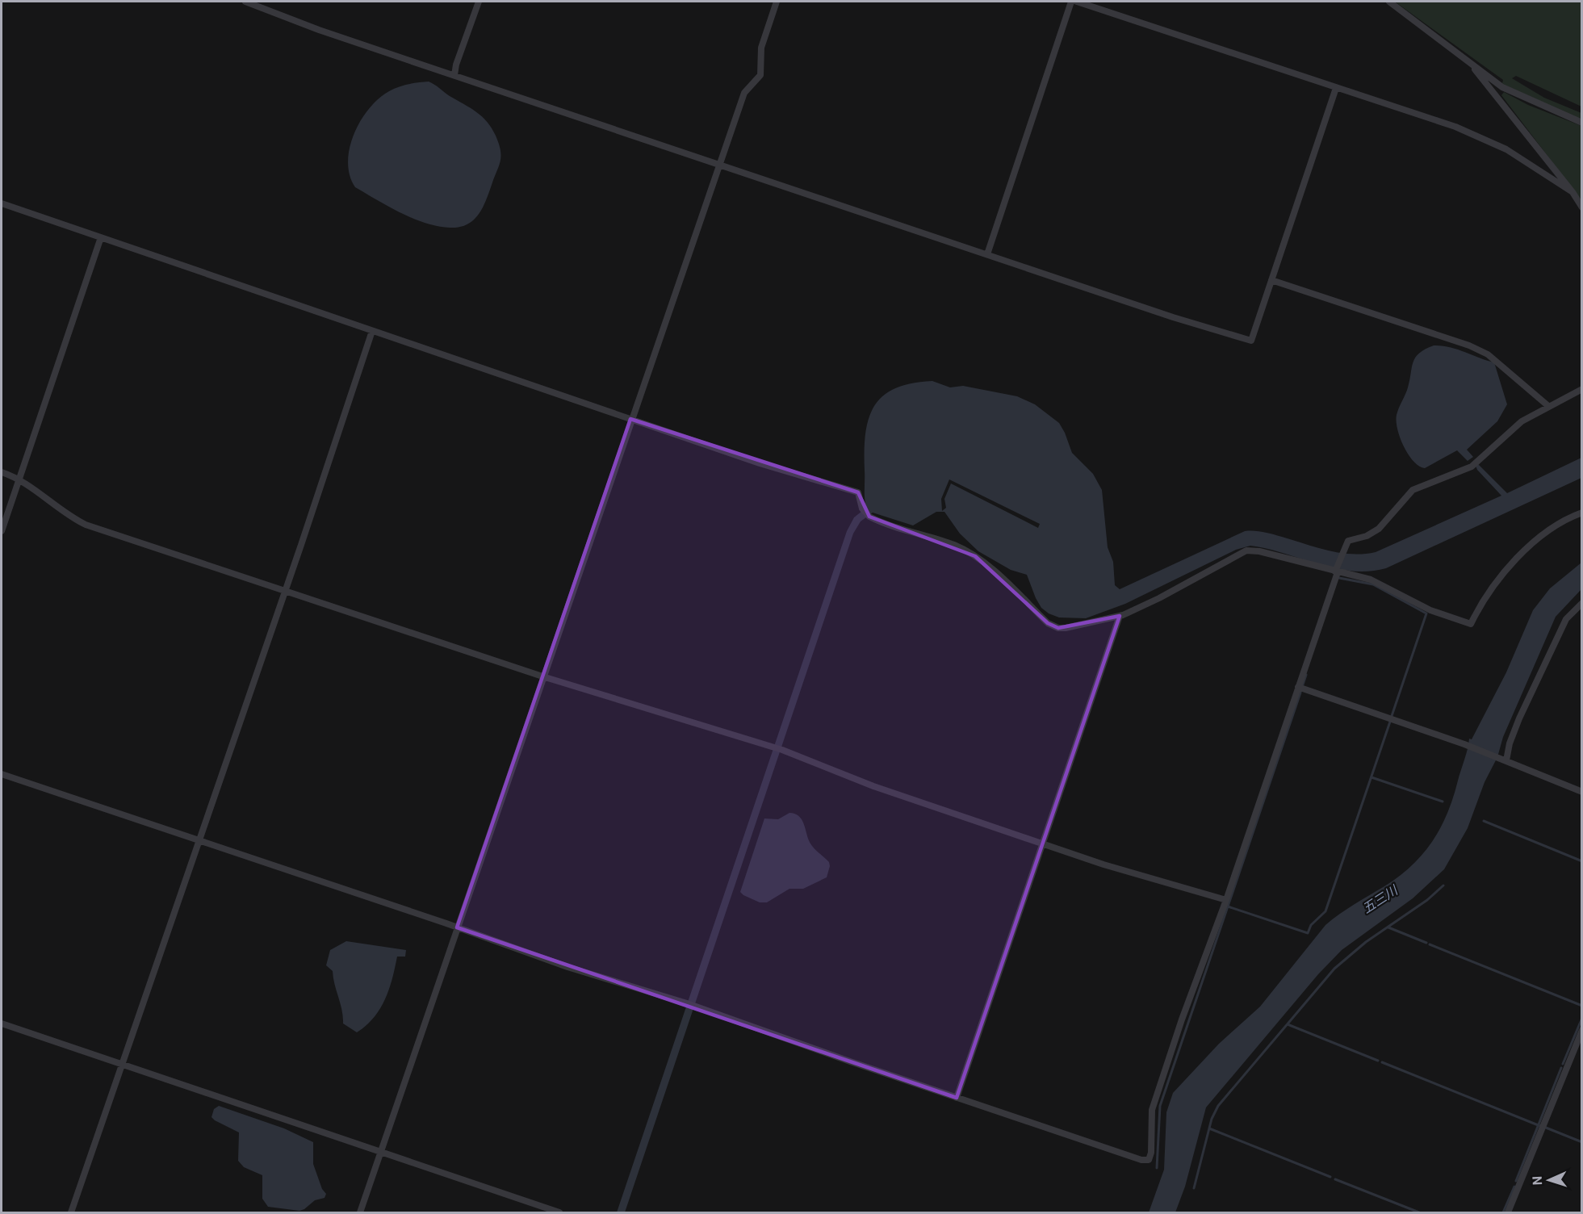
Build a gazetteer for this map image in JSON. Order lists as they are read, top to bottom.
{
  "water": ["五三川"],
  "north": "left"
}
